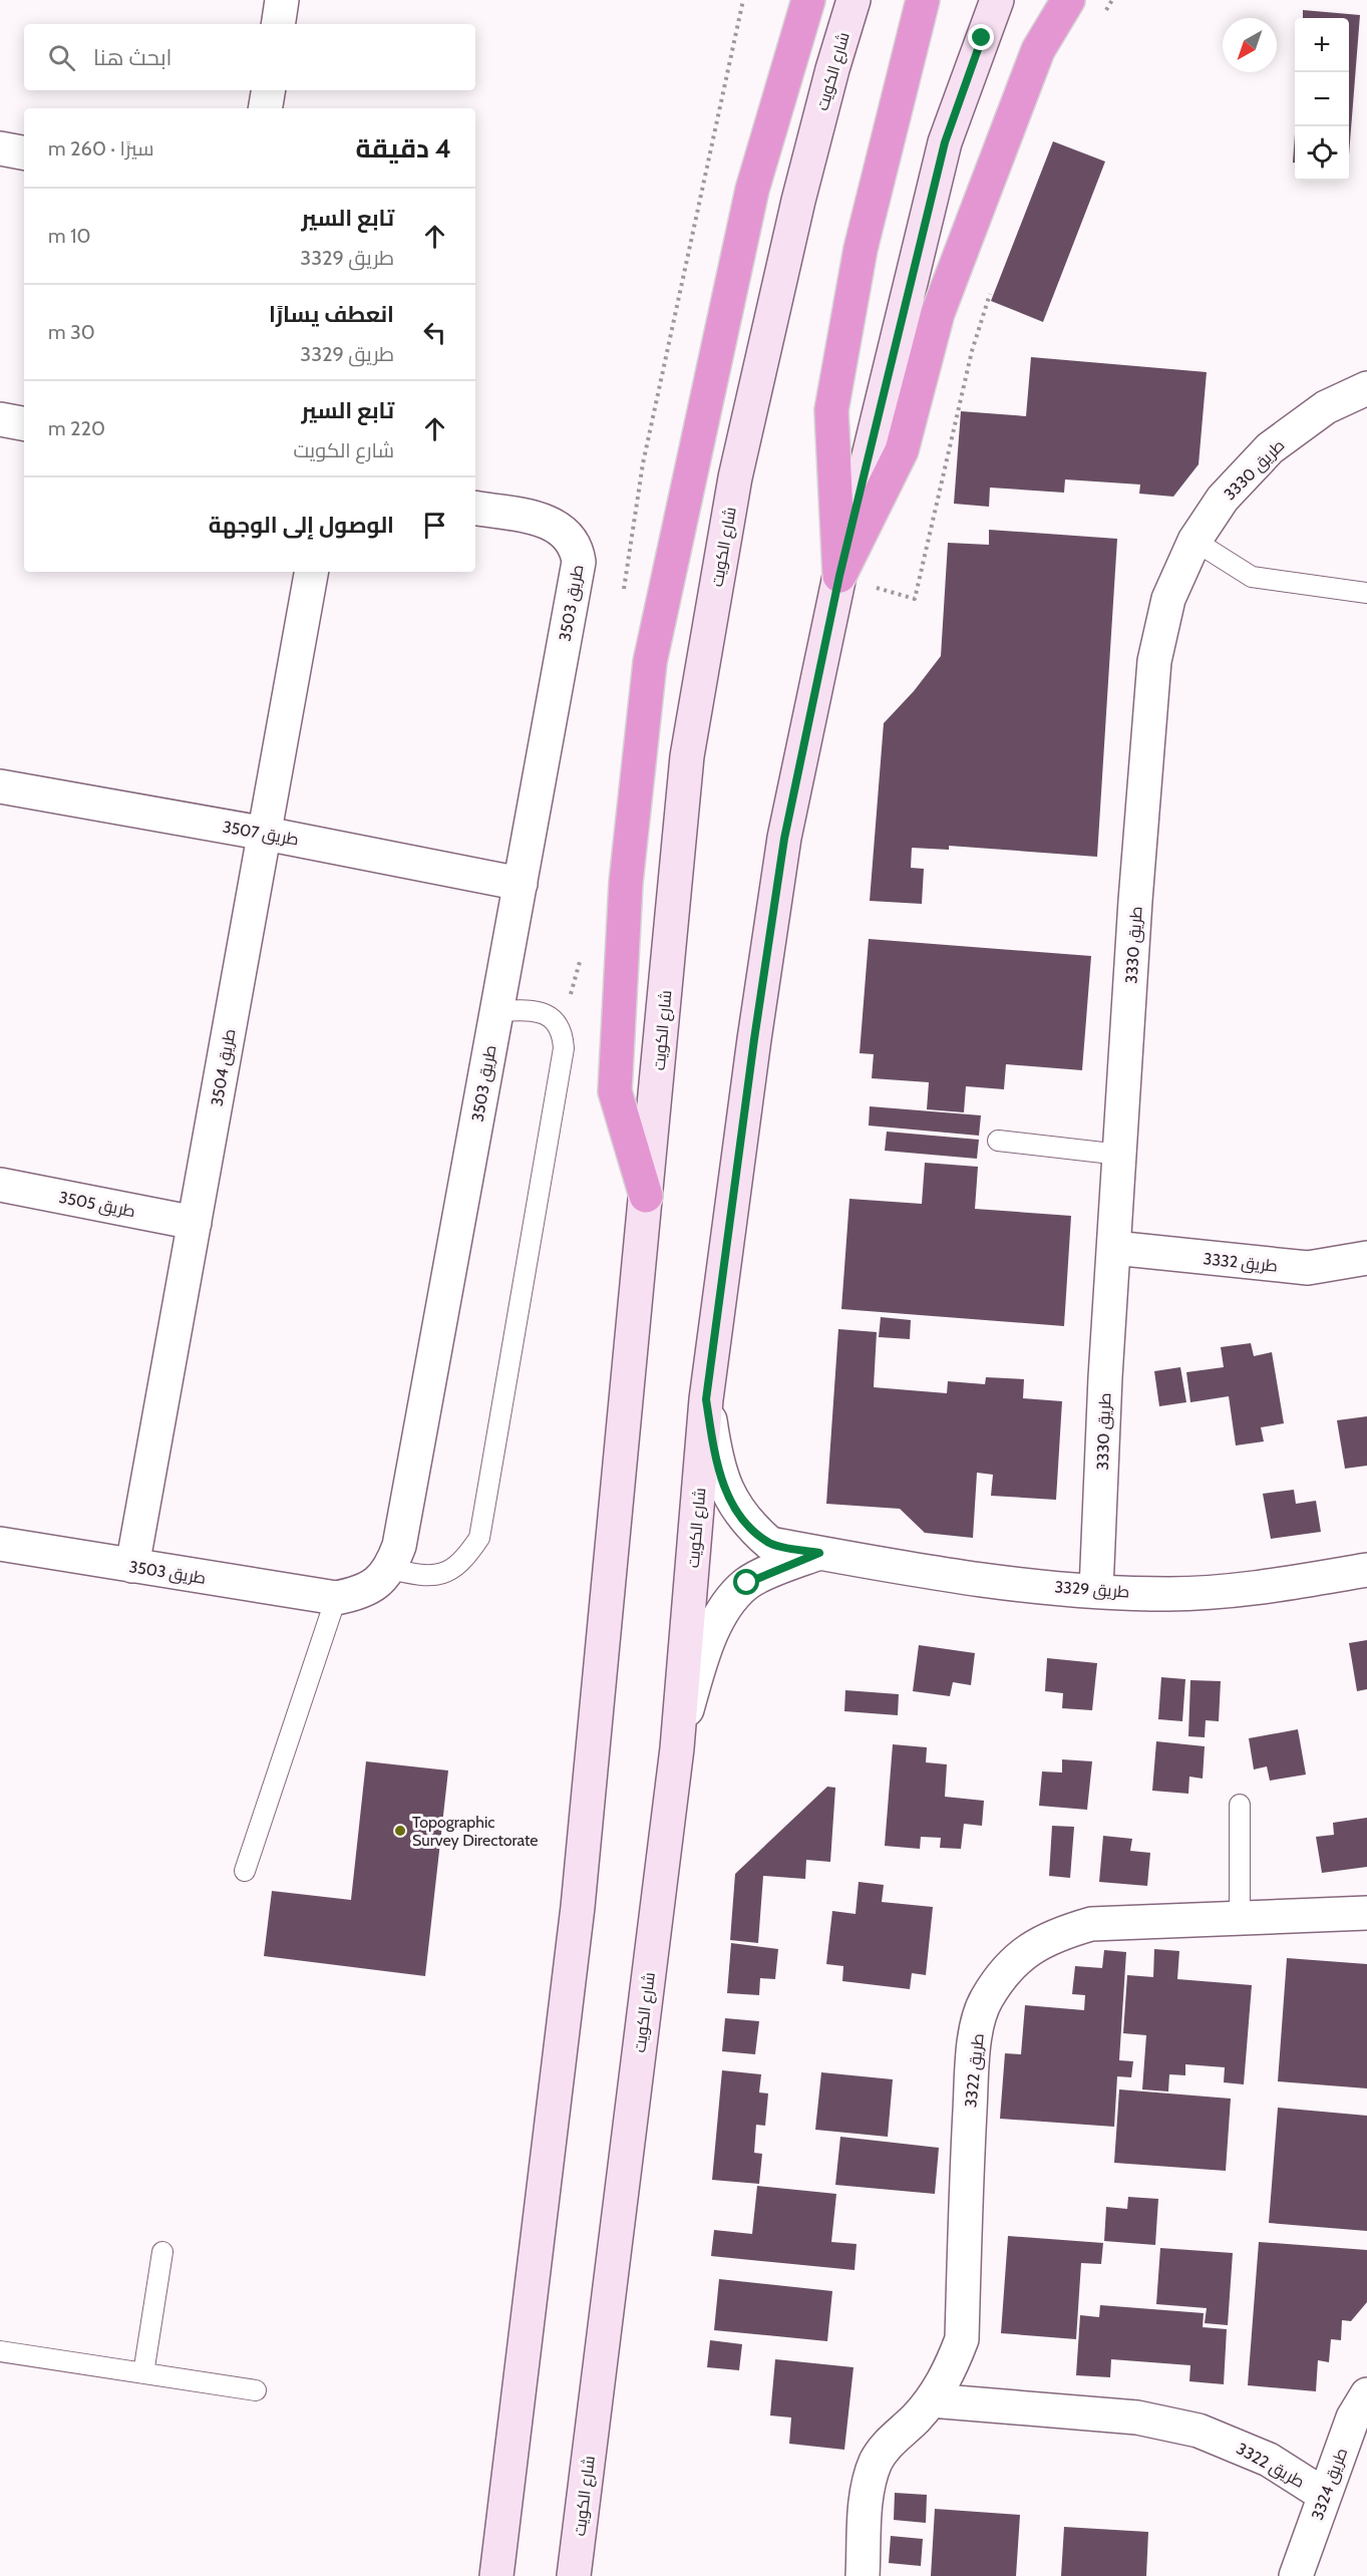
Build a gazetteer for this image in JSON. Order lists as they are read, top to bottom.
{
  "streets": {
    "main road": ["شارع الكويت"],
    "street": [
      "طريق 3330",
      "طريق 3503",
      "طريق 3507",
      "طريق 3504",
      "طريق 3505",
      "طريق 3332",
      "طريق 3329",
      "طريق 3322",
      "طريق 3324"
    ]
  },
  "crossings": [
    ["شارع الكويت", "طريق 3329"],
    ["طريق 3330", "طريق 3332"],
    ["طريق 3330", "طريق 3329"],
    ["طريق 3503", "طريق 3507"],
    ["طريق 3503", "طريق 3504"],
    ["طريق 3507", "طريق 3504"],
    ["طريق 3504", "طريق 3505"],
    ["طريق 3322", "طريق 3324"]
  ],
  "places": ["Topographic Survey Directorate"],
  "north": "bottom left",
  "page": {
    "map_buttons": ["+", "−"],
    "search": "ابحث هنا",
    "heading": ["4 دقيقة", "سيرًا · 260 m"],
    "list": [
      ["تابع السير", "طريق 3329", "10 m"],
      ["انعطف يسارًا", "طريق 3329", "30 m"],
      ["تابع السير", "شارع الكويت", "220 m"],
      "الوصول إلى الوجهة"
    ]
  }
}
